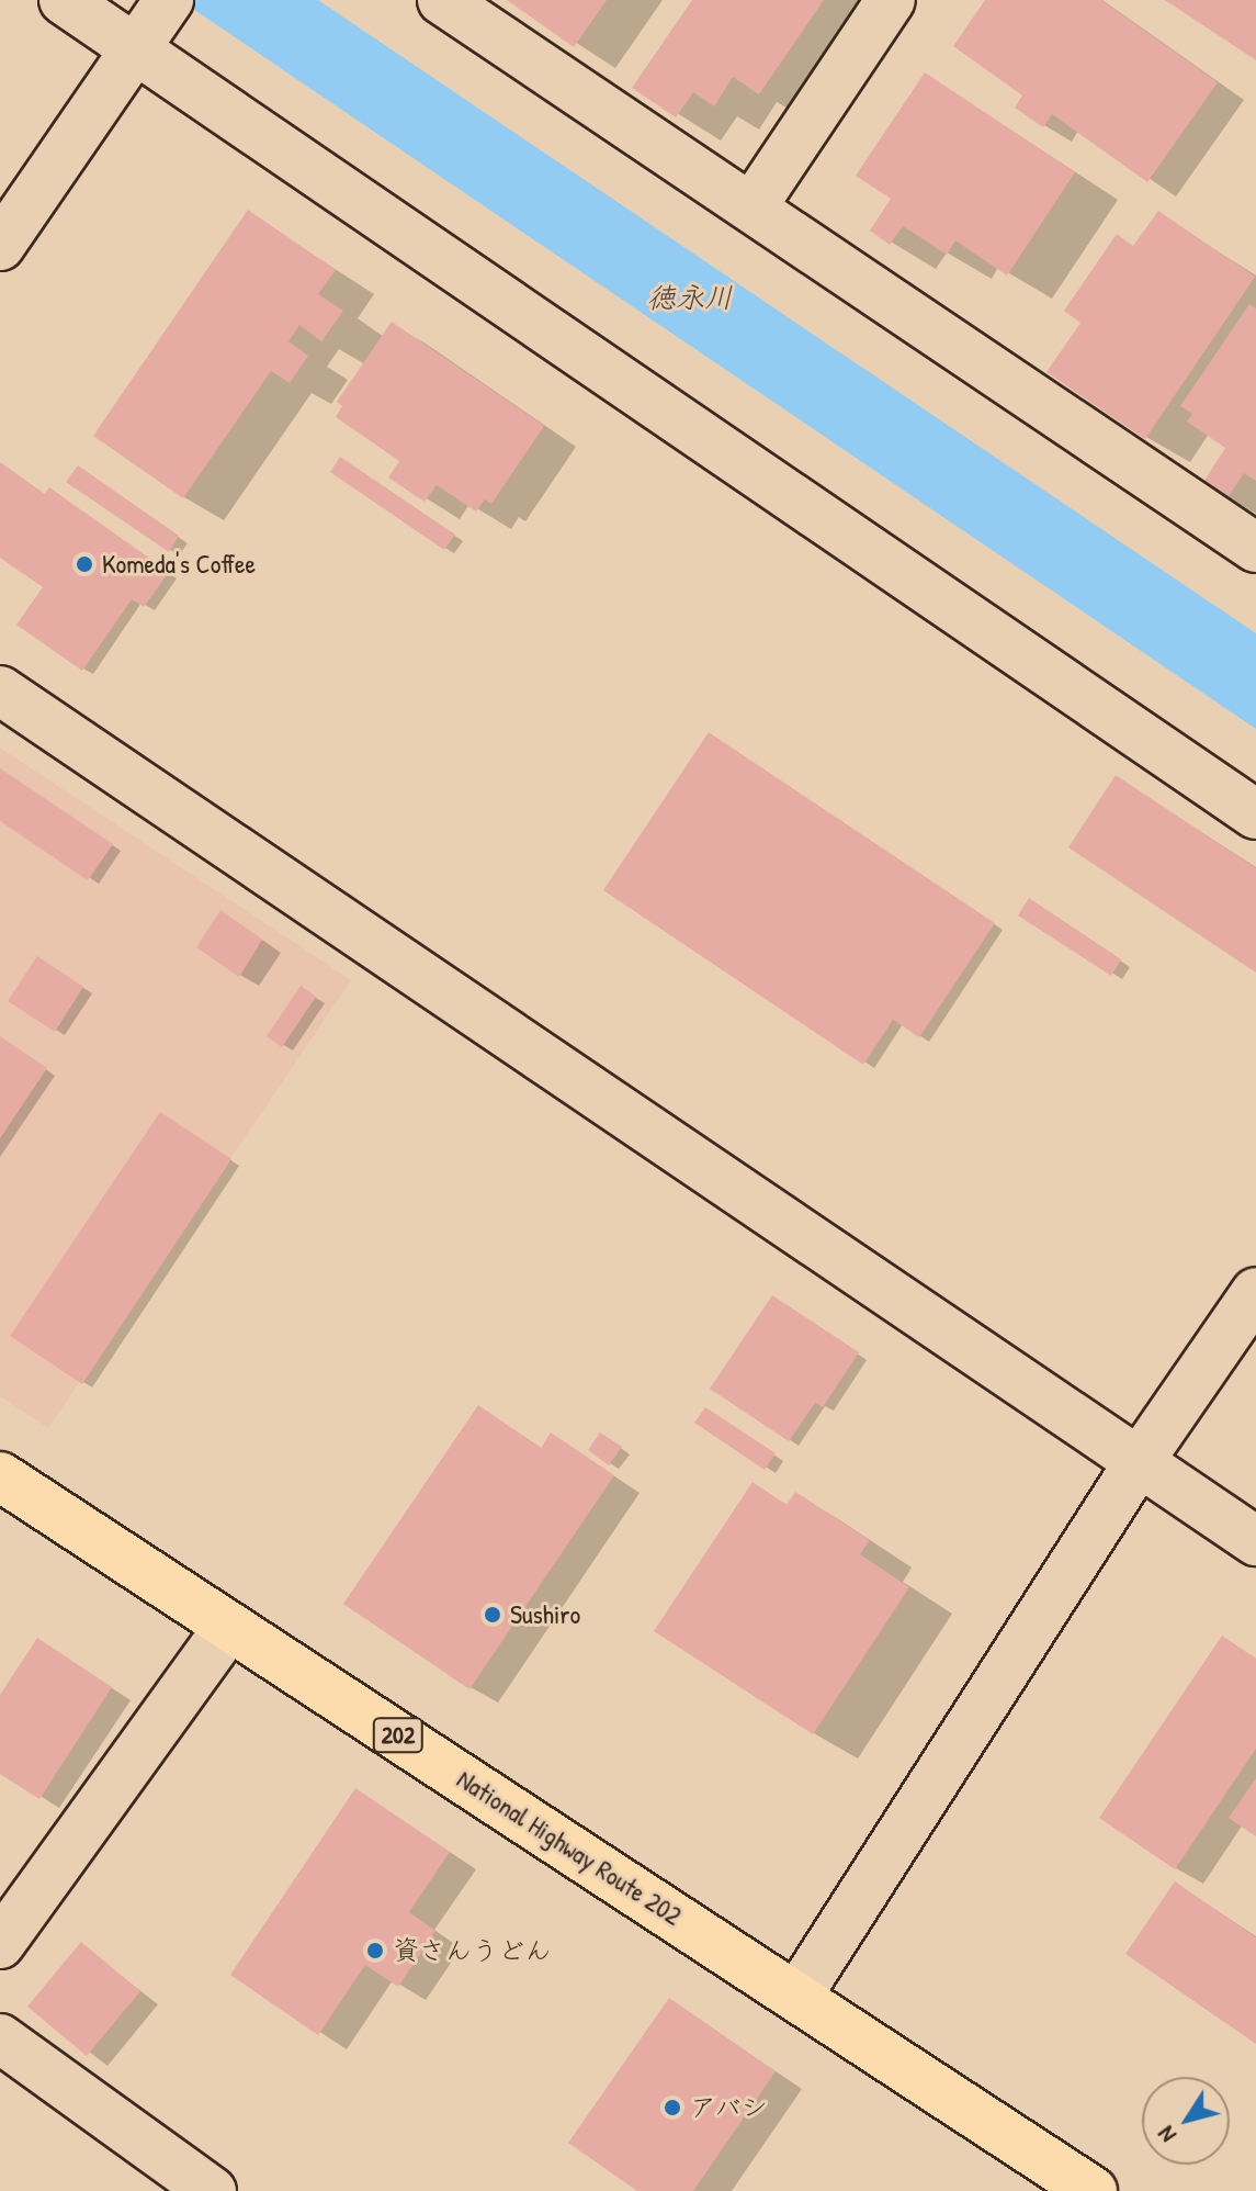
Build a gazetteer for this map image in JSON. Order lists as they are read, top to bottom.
{
  "streets": {
    "highway": ["202", "National Highway Route 202"]
  },
  "water": ["徳永川"],
  "places": [
    "Komeda's Coffee",
    "Sushiro",
    "資さんうどん",
    "アバシ"
  ],
  "north": "bottom left"
}
